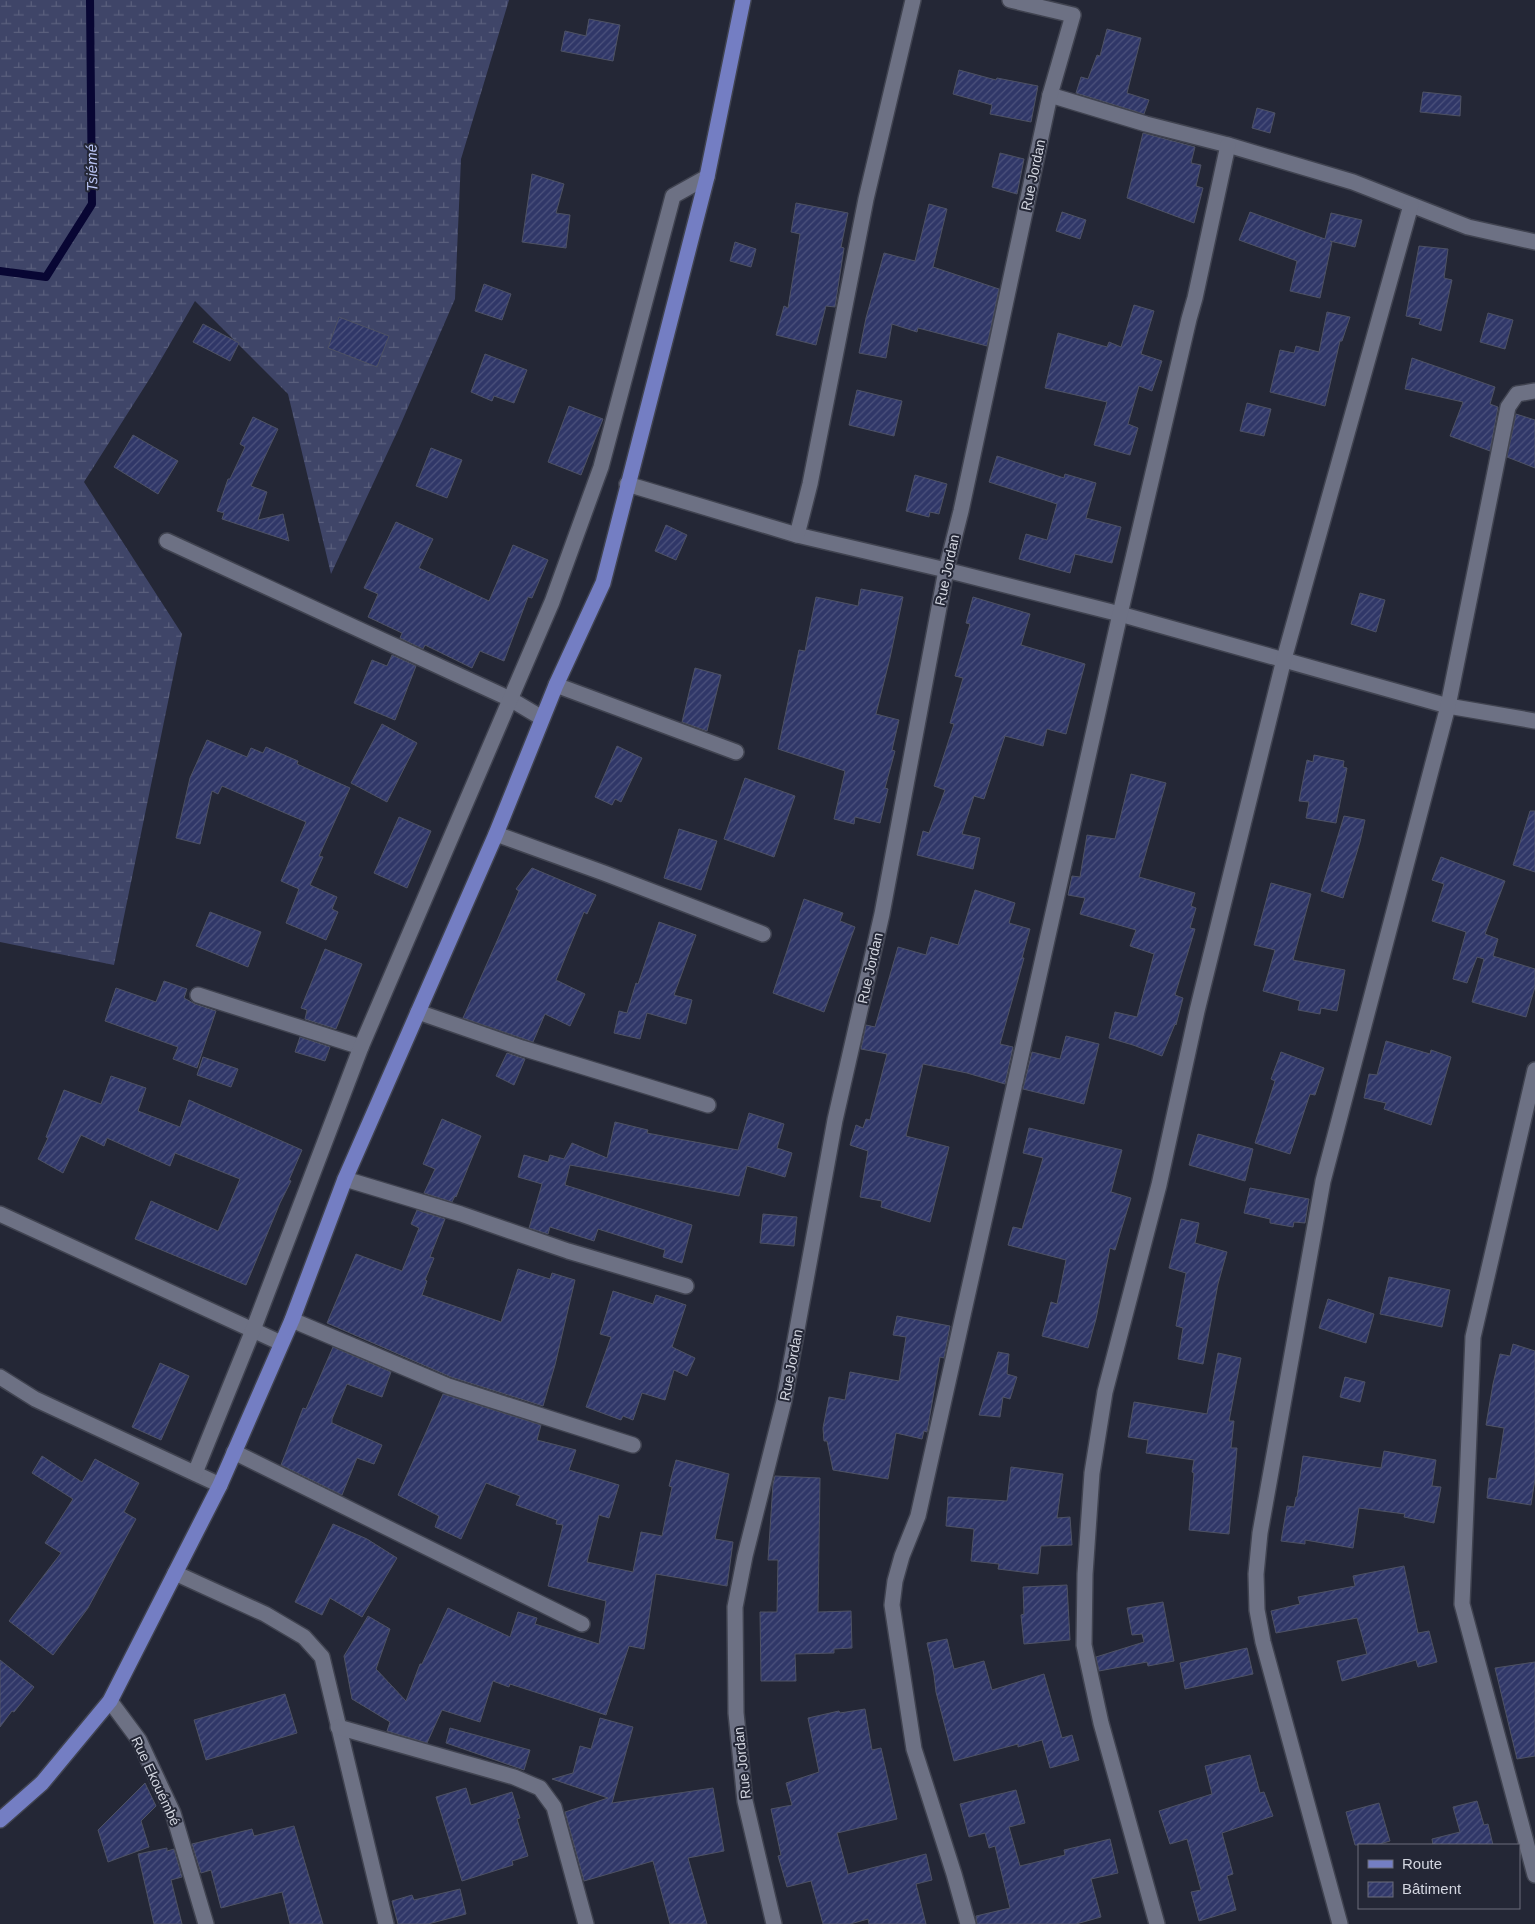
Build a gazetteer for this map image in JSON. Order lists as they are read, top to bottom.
{
  "streets": {
    "street": ["Rue Jordan", "Rue Ekouémbé"]
  },
  "water": ["Tsiémé"],
  "legend": ["Route", "Bâtiment"]
}
